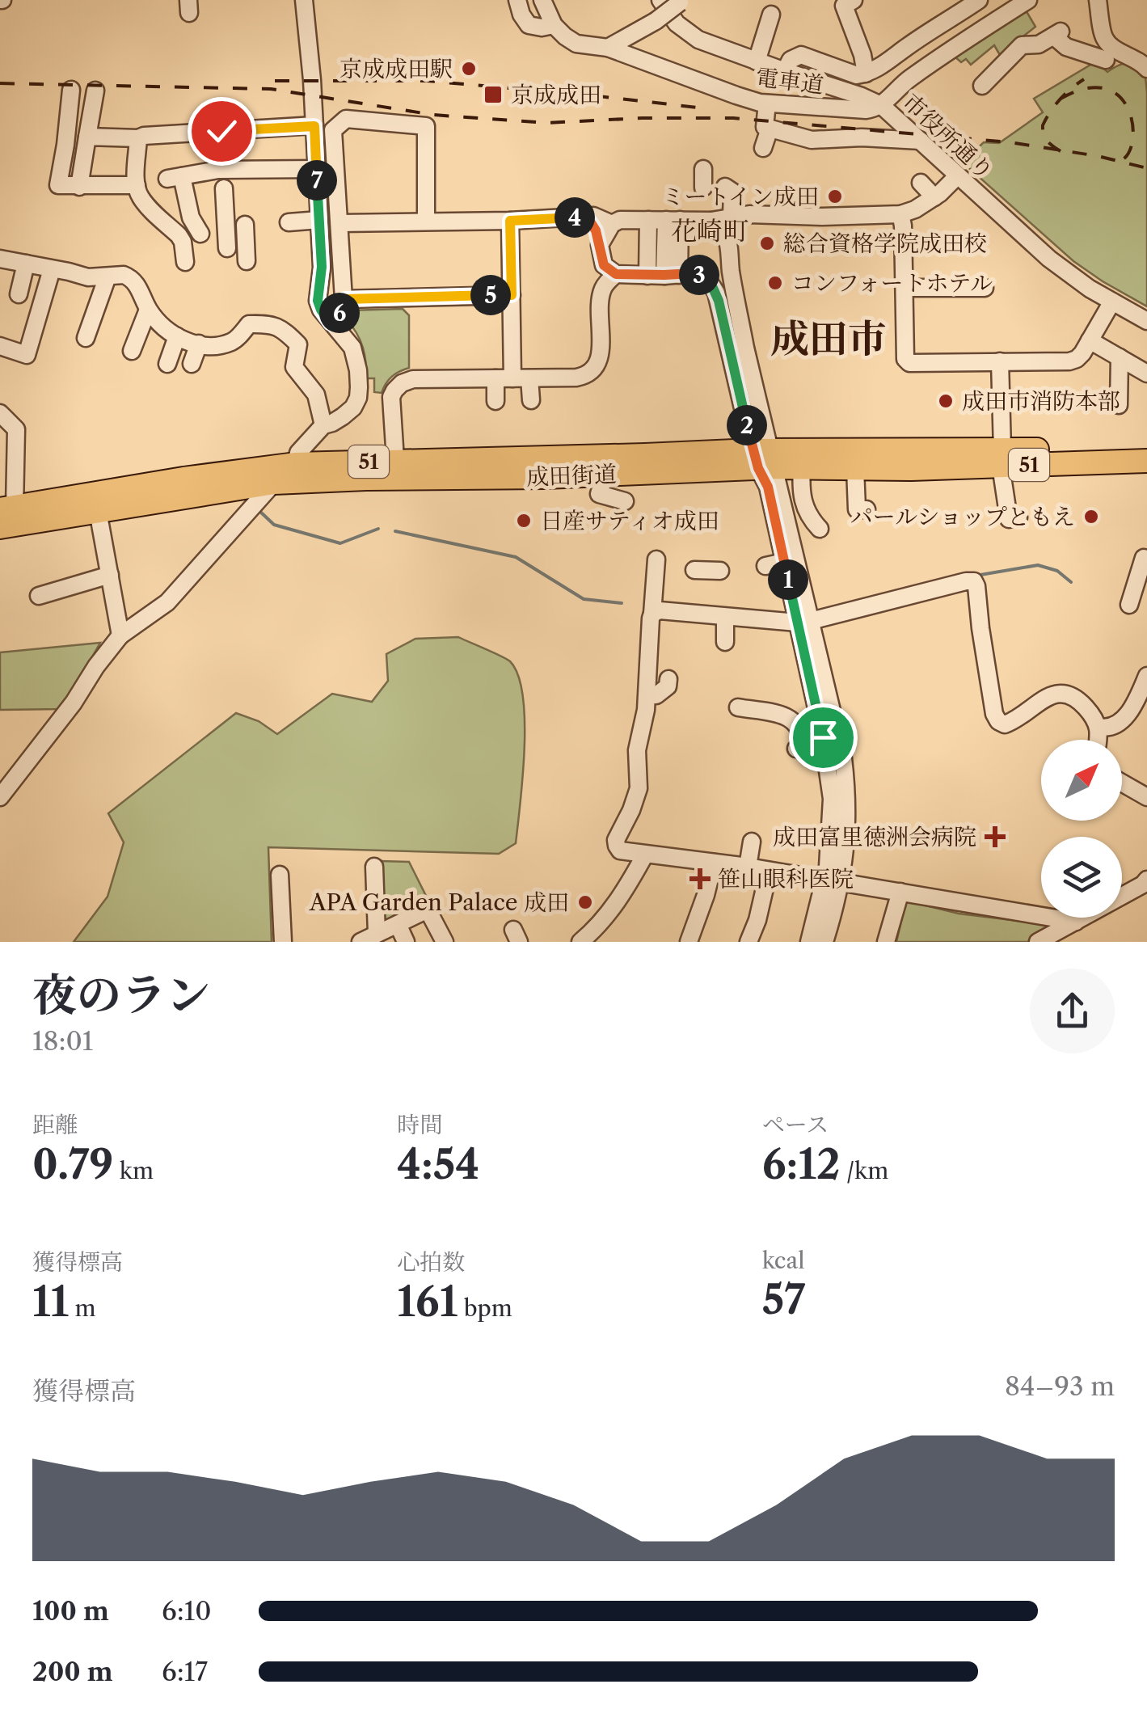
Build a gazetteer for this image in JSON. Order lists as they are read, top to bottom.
{
  "streets": {
    "highway": ["51", "成田街道"],
    "street": ["電車道", "市役所通り"]
  },
  "crossings": [
    ["電車道", "市役所通り"]
  ],
  "districts": ["花崎町", "成田市"],
  "places": {
    "other": [
      "京成成田駅",
      "ミートイン成田",
      "総合資格学院成田校",
      "コンフォートホテル",
      "成田市消防本部",
      "パールショップともえ",
      "日産サティオ成田",
      "APA Garden Palace 成田"
    ],
    "transit": ["京成成田"],
    "health": ["成田富里徳洲会病院", "笹山眼科医院"]
  },
  "north": "top right",
  "page": {
    "pins": [
      "7",
      "4",
      "3",
      "5",
      "6",
      "2",
      "1"
    ],
    "heading": ["夜のラン", "18:01"],
    "stats": [
      ["距離", "0.79 km"],
      ["時間", "4:54"],
      ["ペース", "6:12 /km"],
      ["獲得標高", "11 m"],
      ["心拍数", "161 bpm"],
      ["kcal", "57"]
    ],
    "chart": ["獲得標高", "84–93 m"],
    "list": [
      {
        "name": "100 m",
        "note": "6:10"
      },
      {
        "name": "200 m",
        "note": "6:17"
      }
    ]
  }
}
